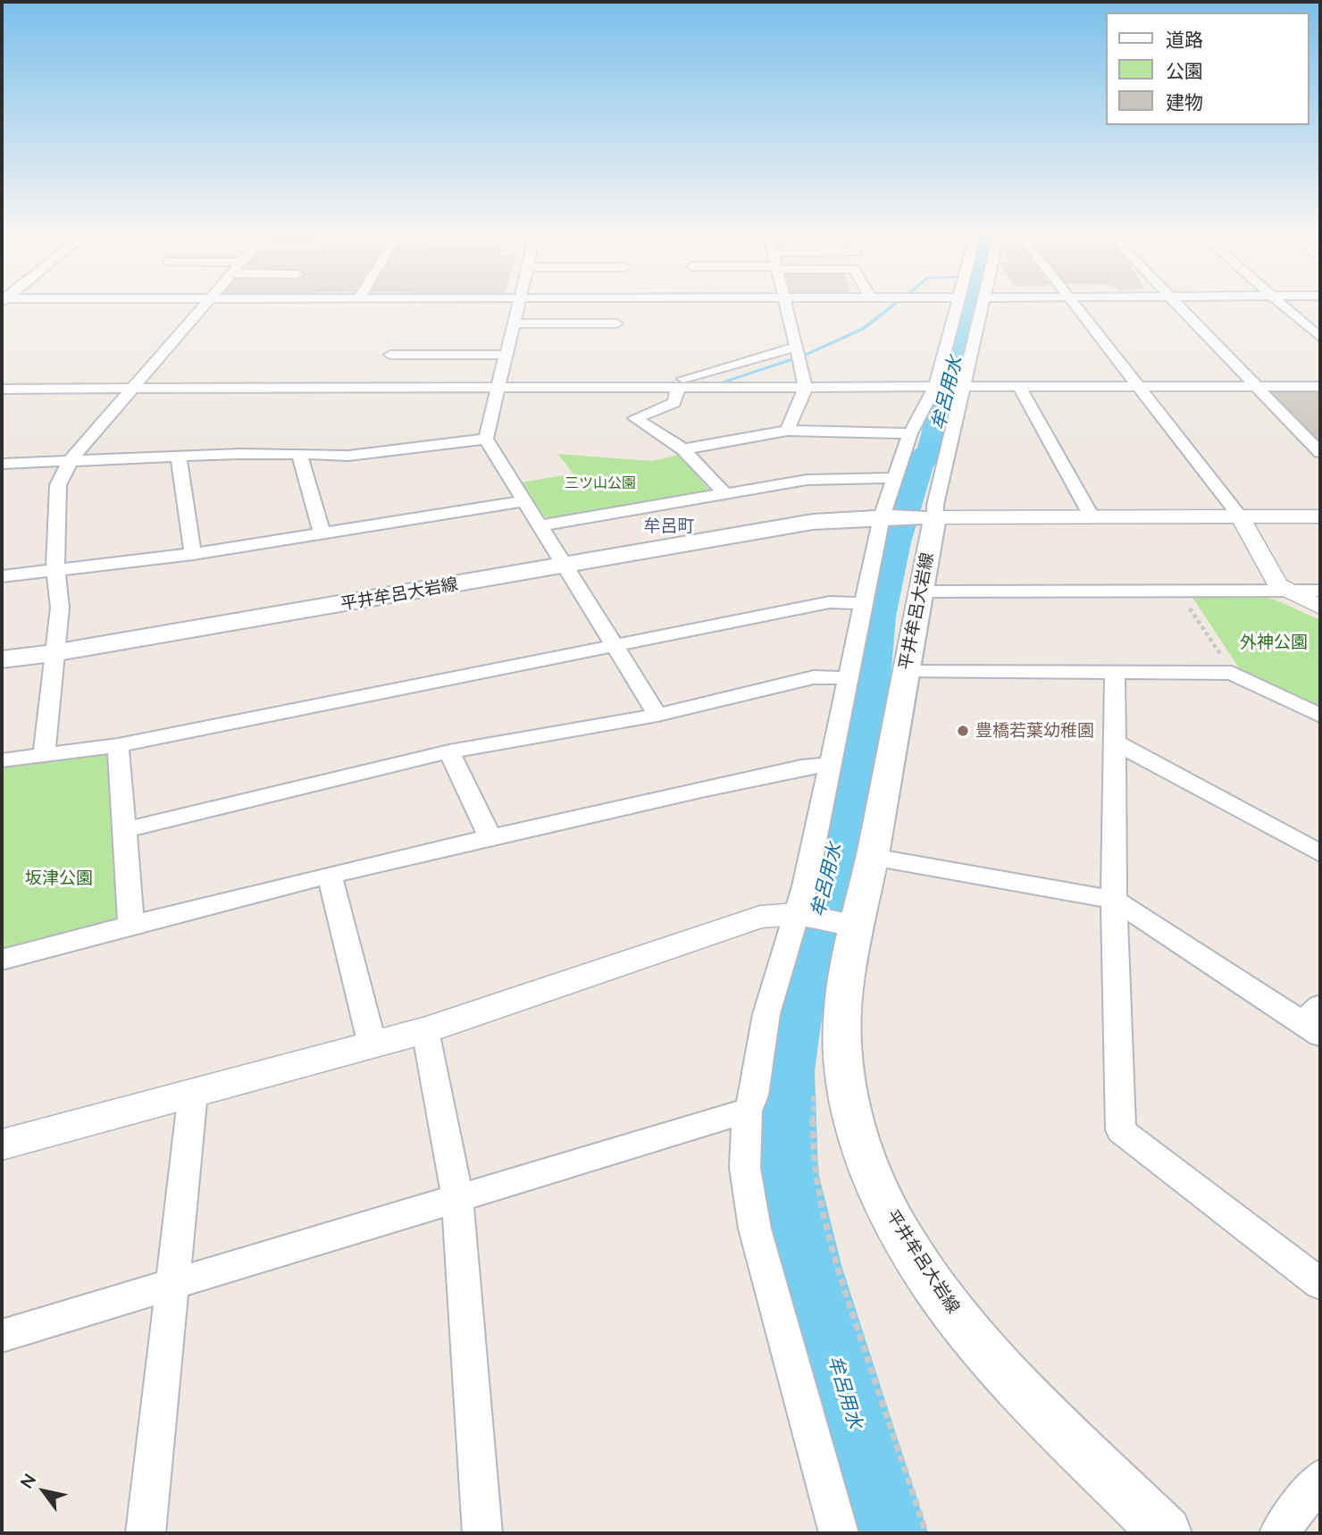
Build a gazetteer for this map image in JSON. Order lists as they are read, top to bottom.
{
  "streets": {
    "main road": ["平井牟呂大岩線"]
  },
  "districts": ["牟呂町"],
  "water": ["牟呂用水"],
  "parks": ["三ツ山公園", "外神公園", "坂津公園"],
  "places": ["豊橋若葉幼稚園"],
  "legend": ["道路", "公園", "建物"],
  "north": "top left"
}
